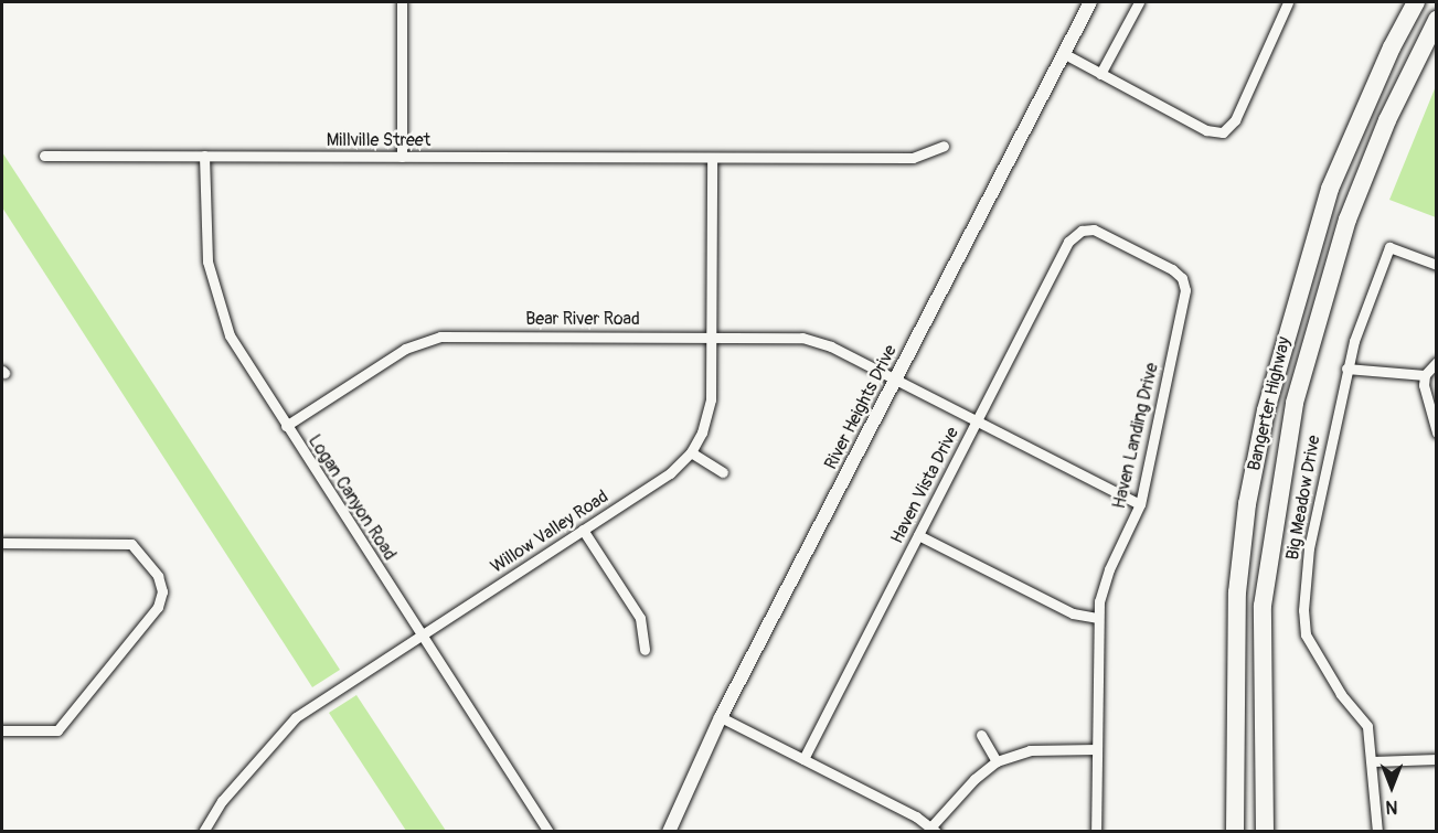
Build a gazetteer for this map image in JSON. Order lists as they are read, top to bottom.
{
  "streets": {
    "highway": ["Bangerter Highway"],
    "street": [
      "Millville Street",
      "Bear River Road",
      "River Heights Drive",
      "Haven Landing Drive",
      "Haven Vista Drive",
      "Logan Canyon Road",
      "Big Meadow Drive",
      "Willow Valley Road"
    ]
  },
  "crossings": [
    ["Millville Street", "Logan Canyon Road"],
    ["Millville Street", "Willow Valley Road"],
    ["Bear River Road", "River Heights Drive"],
    ["Bear River Road", "Haven Landing Drive"],
    ["Bear River Road", "Haven Vista Drive"],
    ["Bear River Road", "Logan Canyon Road"],
    ["Bear River Road", "Willow Valley Road"],
    ["Haven Landing Drive", "Haven Vista Drive"],
    ["Logan Canyon Road", "Willow Valley Road"]
  ],
  "north": "bottom"
}
